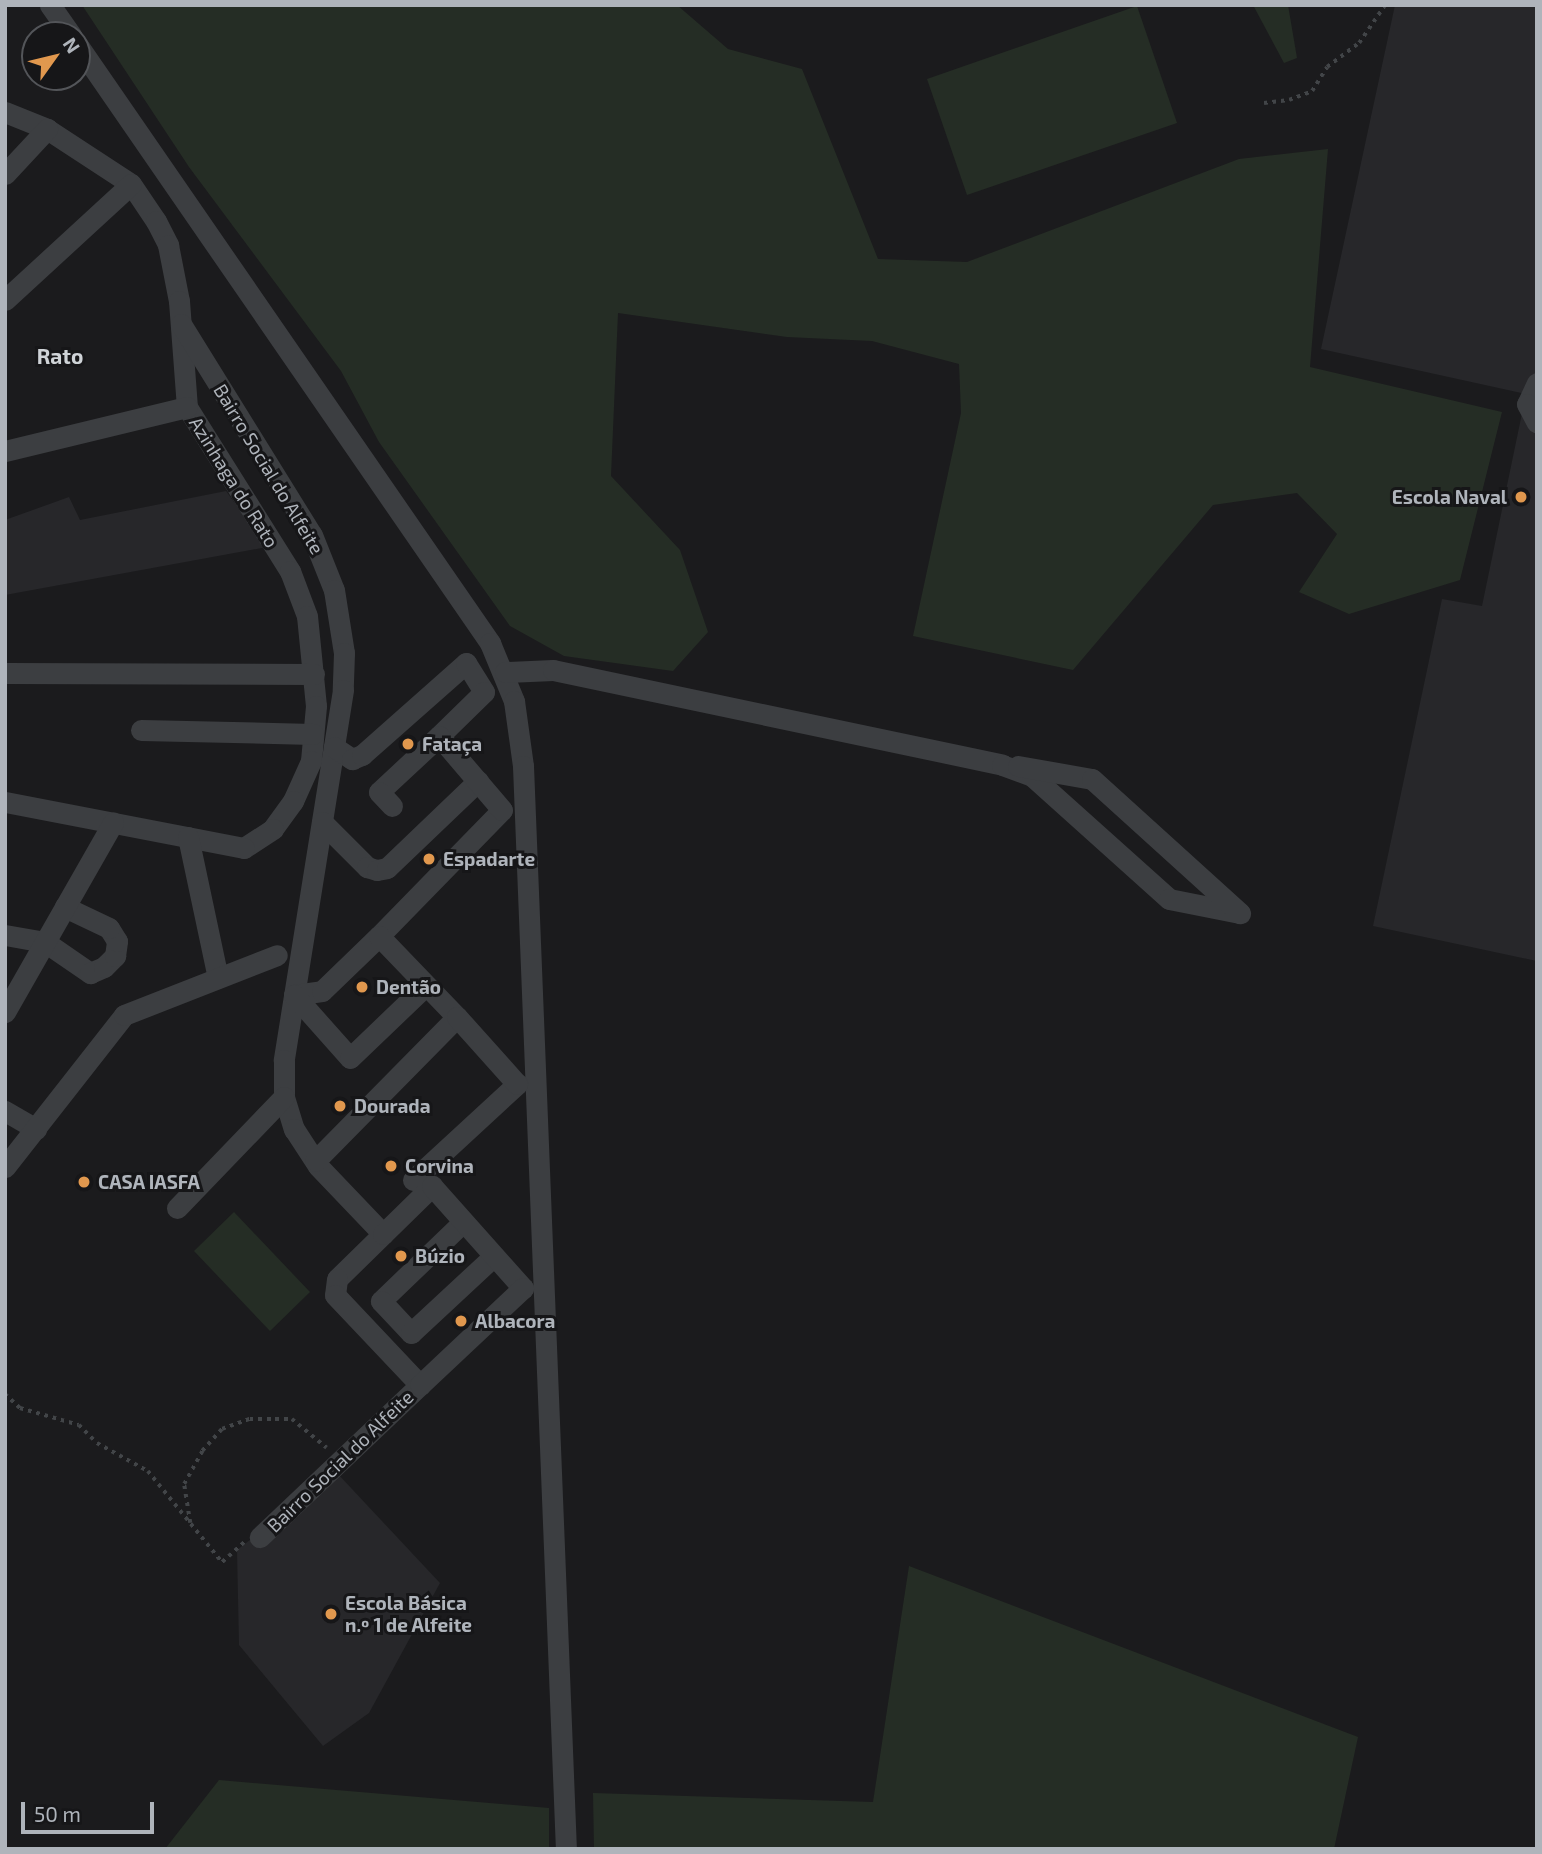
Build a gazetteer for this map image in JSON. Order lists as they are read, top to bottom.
{
  "streets": {
    "street": ["Bairro Social do Alfeite", "Azinhaga do Rato"]
  },
  "crossings": [
    ["Bairro Social do Alfeite", "Azinhaga do Rato"]
  ],
  "districts": ["Rato"],
  "places": [
    "Escola Naval",
    "Fataça",
    "Espadarte",
    "Dentão",
    "Dourada",
    "Corvina",
    "CASA IASFA",
    "Búzio",
    "Albacora",
    "Escola Básica n.º 1 de Alfeite"
  ],
  "scale_bar": "50 m",
  "north": "top right"
}
